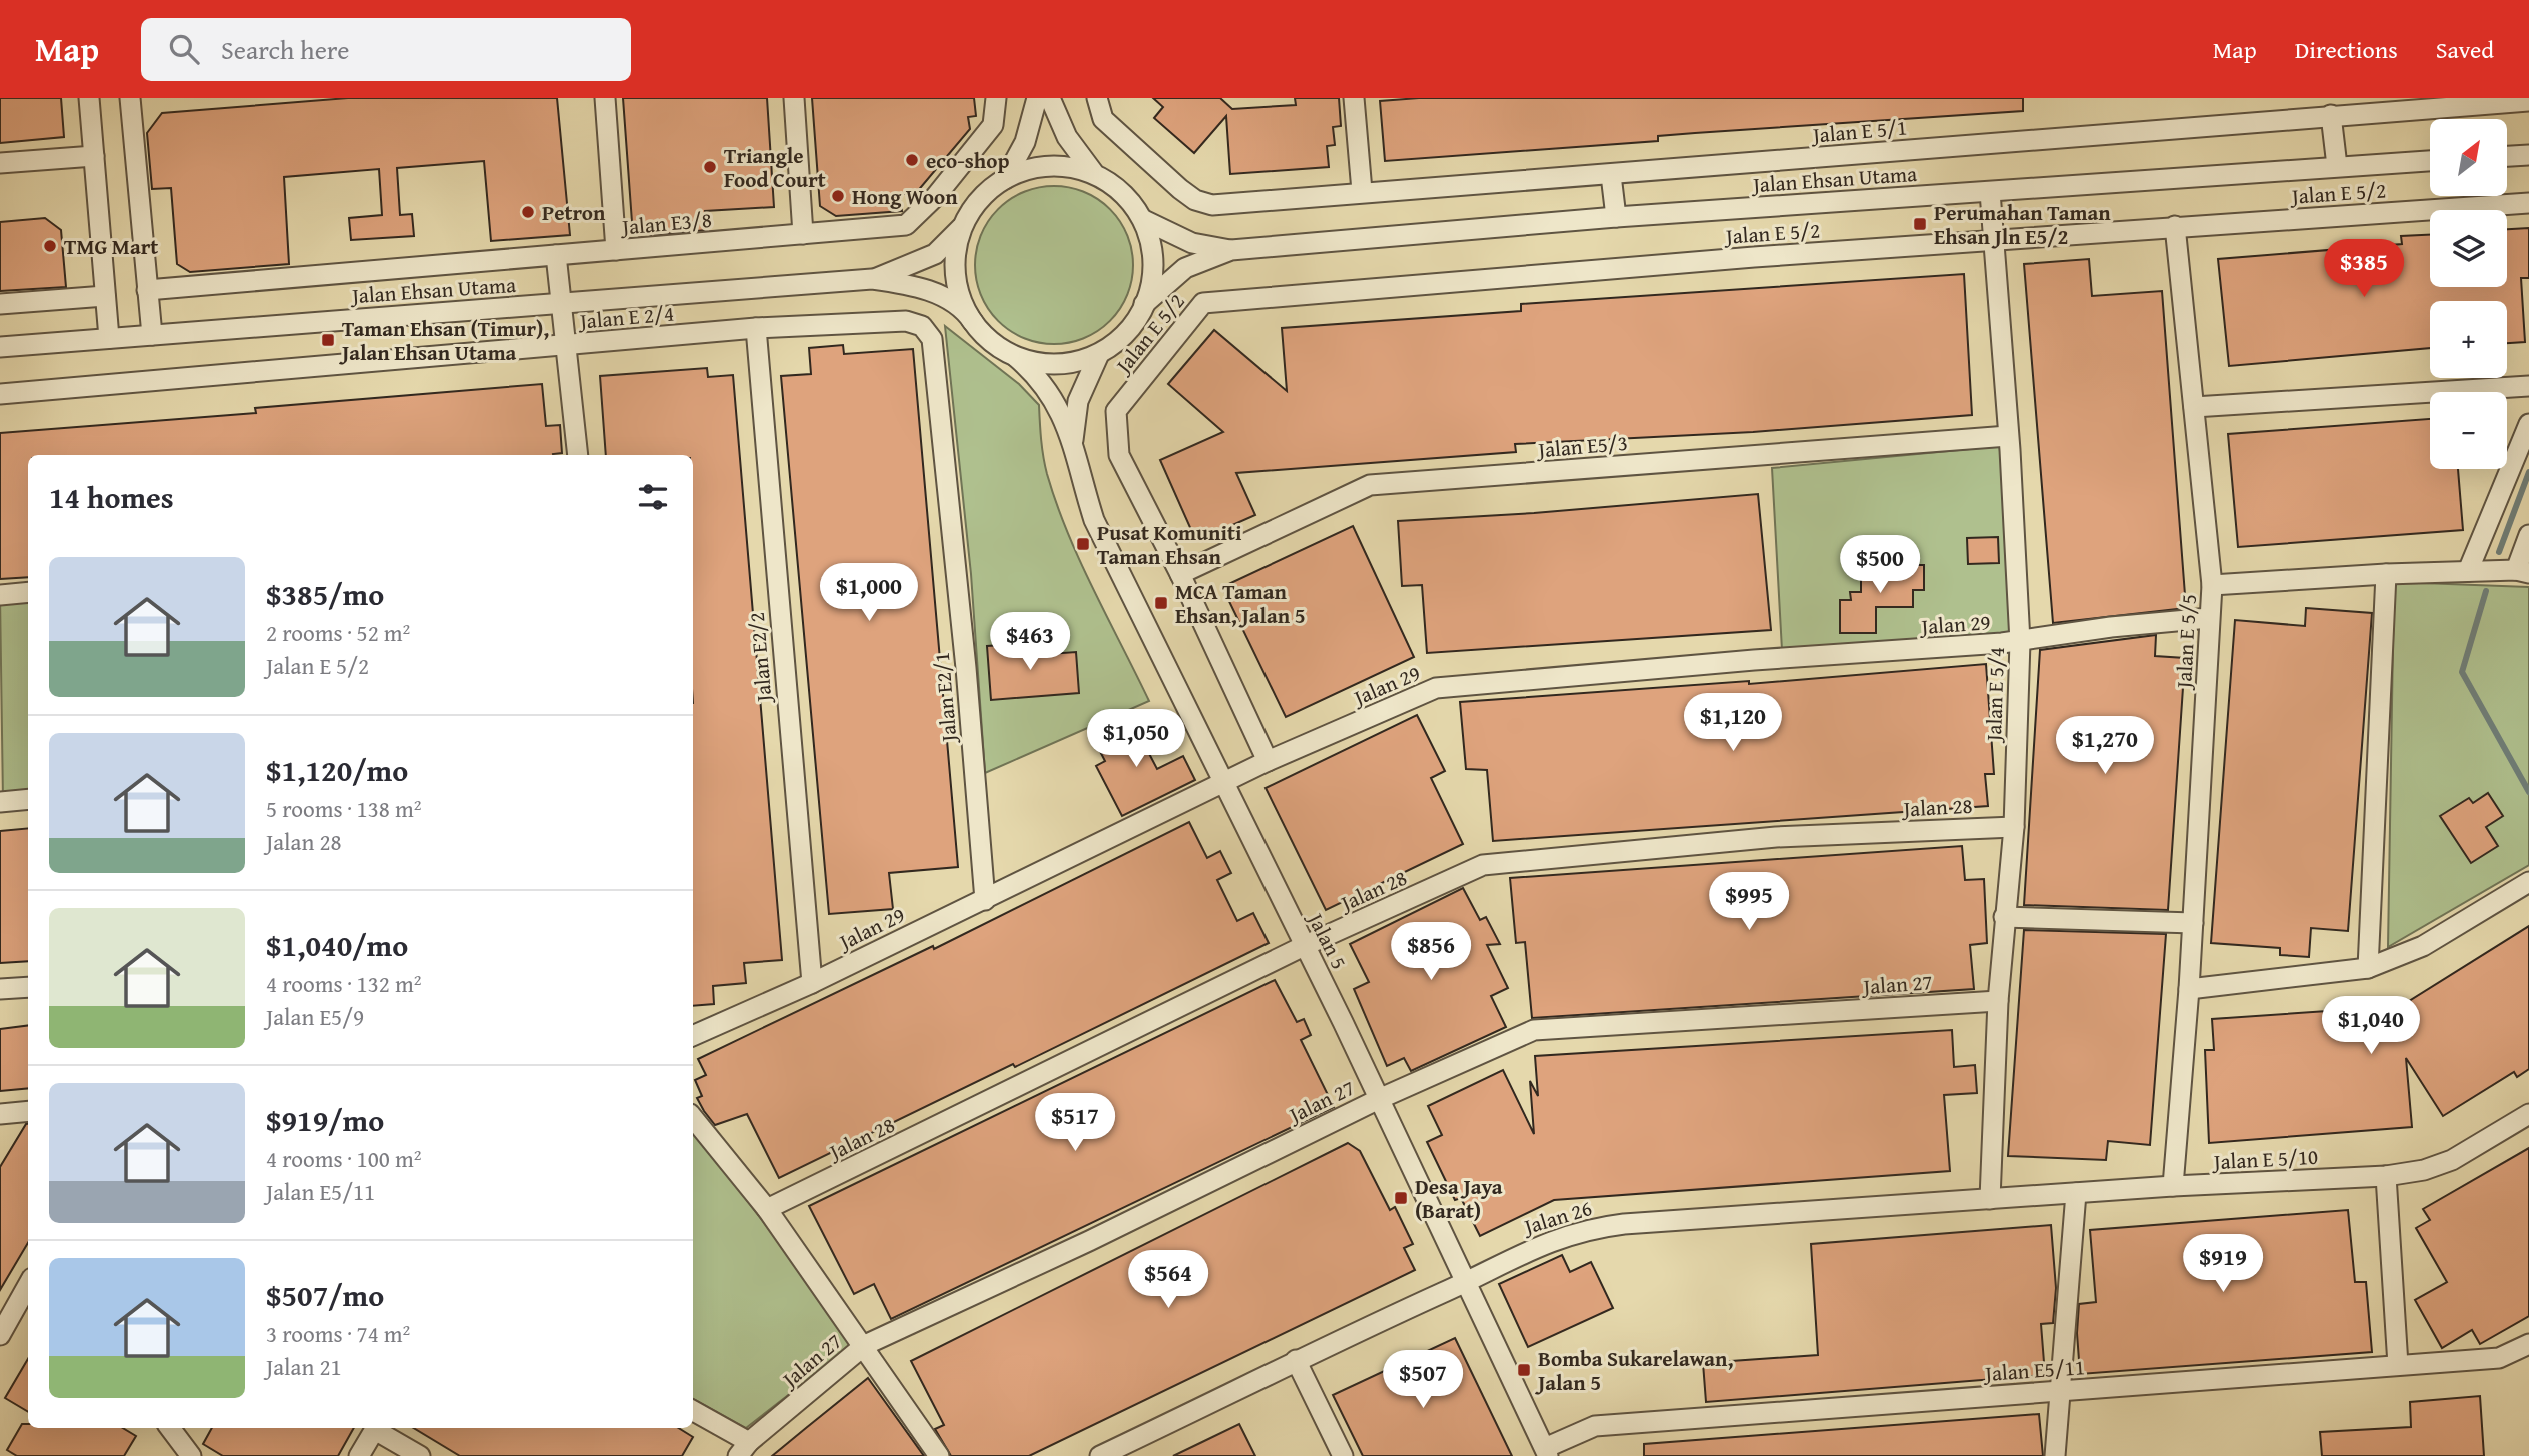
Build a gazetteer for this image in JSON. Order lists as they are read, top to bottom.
{
  "streets": {
    "street": [
      "Jalan E 5/1",
      "Jalan Ehsan Utama",
      "Jalan E 5/2",
      "Jalan E3/8",
      "Jalan E 2/4",
      "Jalan E5/3",
      "Jalan 29",
      "Jalan E 5/5",
      "Jalan E2/2",
      "Jalan E 5/4",
      "Jalan E2/1",
      "Jalan 28",
      "Jalan 5",
      "Jalan 27",
      "Jalan E 5/10",
      "Jalan 26",
      "Jalan E5/11"
    ]
  },
  "crossings": [
    ["Jalan Ehsan Utama", "Jalan E 5/4"],
    ["Jalan Ehsan Utama", "Jalan 5"],
    ["Jalan E 5/2", "Jalan E5/3"],
    ["Jalan E 5/2", "Jalan E 5/5"],
    ["Jalan E 5/2", "Jalan E 5/4"],
    ["Jalan E 2/4", "Jalan E2/2"],
    ["Jalan E 2/4", "Jalan E2/1"],
    ["Jalan E5/3", "Jalan E 5/4"],
    ["Jalan 29", "Jalan E 5/5"],
    ["Jalan 29", "Jalan E2/2"],
    ["Jalan 29", "Jalan E 5/4"],
    ["Jalan 29", "Jalan E2/1"],
    ["Jalan 29", "Jalan 5"],
    ["Jalan E 5/5", "Jalan E 5/10"],
    ["Jalan E 5/4", "Jalan 28"],
    ["Jalan E 5/4", "Jalan 27"],
    ["Jalan E 5/4", "Jalan E 5/10"],
    ["Jalan E 5/4", "Jalan 26"],
    ["Jalan 28", "Jalan 5"],
    ["Jalan 5", "Jalan 27"],
    ["Jalan 5", "Jalan 26"],
    ["Jalan 5", "Jalan E5/11"],
    ["Jalan E 5/10", "Jalan 26"]
  ],
  "places": {
    "other": [
      "eco-shop",
      "Triangle Food Court",
      "Hong Woon",
      "Petron",
      "TMG Mart"
    ],
    "transit": [
      "Perumahan Taman Ehsan Jln E5/2",
      "Taman Ehsan (Timur), Jalan Ehsan Utama",
      "Pusat Komuniti Taman Ehsan",
      "MCA Taman Ehsan, Jalan 5",
      "Desa Jaya (Barat)",
      "Bomba Sukarelawan, Jalan 5"
    ]
  },
  "north": "top right",
  "page": {
    "header": "Map",
    "search": "Search here",
    "nav": ["Map", "Directions", "Saved"],
    "map_buttons": ["+", "−"],
    "price": [
      "$385",
      "$500",
      "$1,000",
      "$463",
      "$1,120",
      "$1,050",
      "$1,270",
      "$995",
      "$856",
      "$1,040",
      "$517",
      "$919",
      "$564",
      "$507"
    ],
    "heading": "14 homes",
    "list": [
      {
        "name": "$385/mo",
        "note": "2 rooms · 52 m² · Jalan E 5/2"
      },
      {
        "name": "$1,120/mo",
        "note": "5 rooms · 138 m² · Jalan 28"
      },
      {
        "name": "$1,040/mo",
        "note": "4 rooms · 132 m² · Jalan E5/9"
      },
      {
        "name": "$919/mo",
        "note": "4 rooms · 100 m² · Jalan E5/11"
      },
      {
        "name": "$507/mo",
        "note": "3 rooms · 74 m² · Jalan 21"
      }
    ]
  }
}
